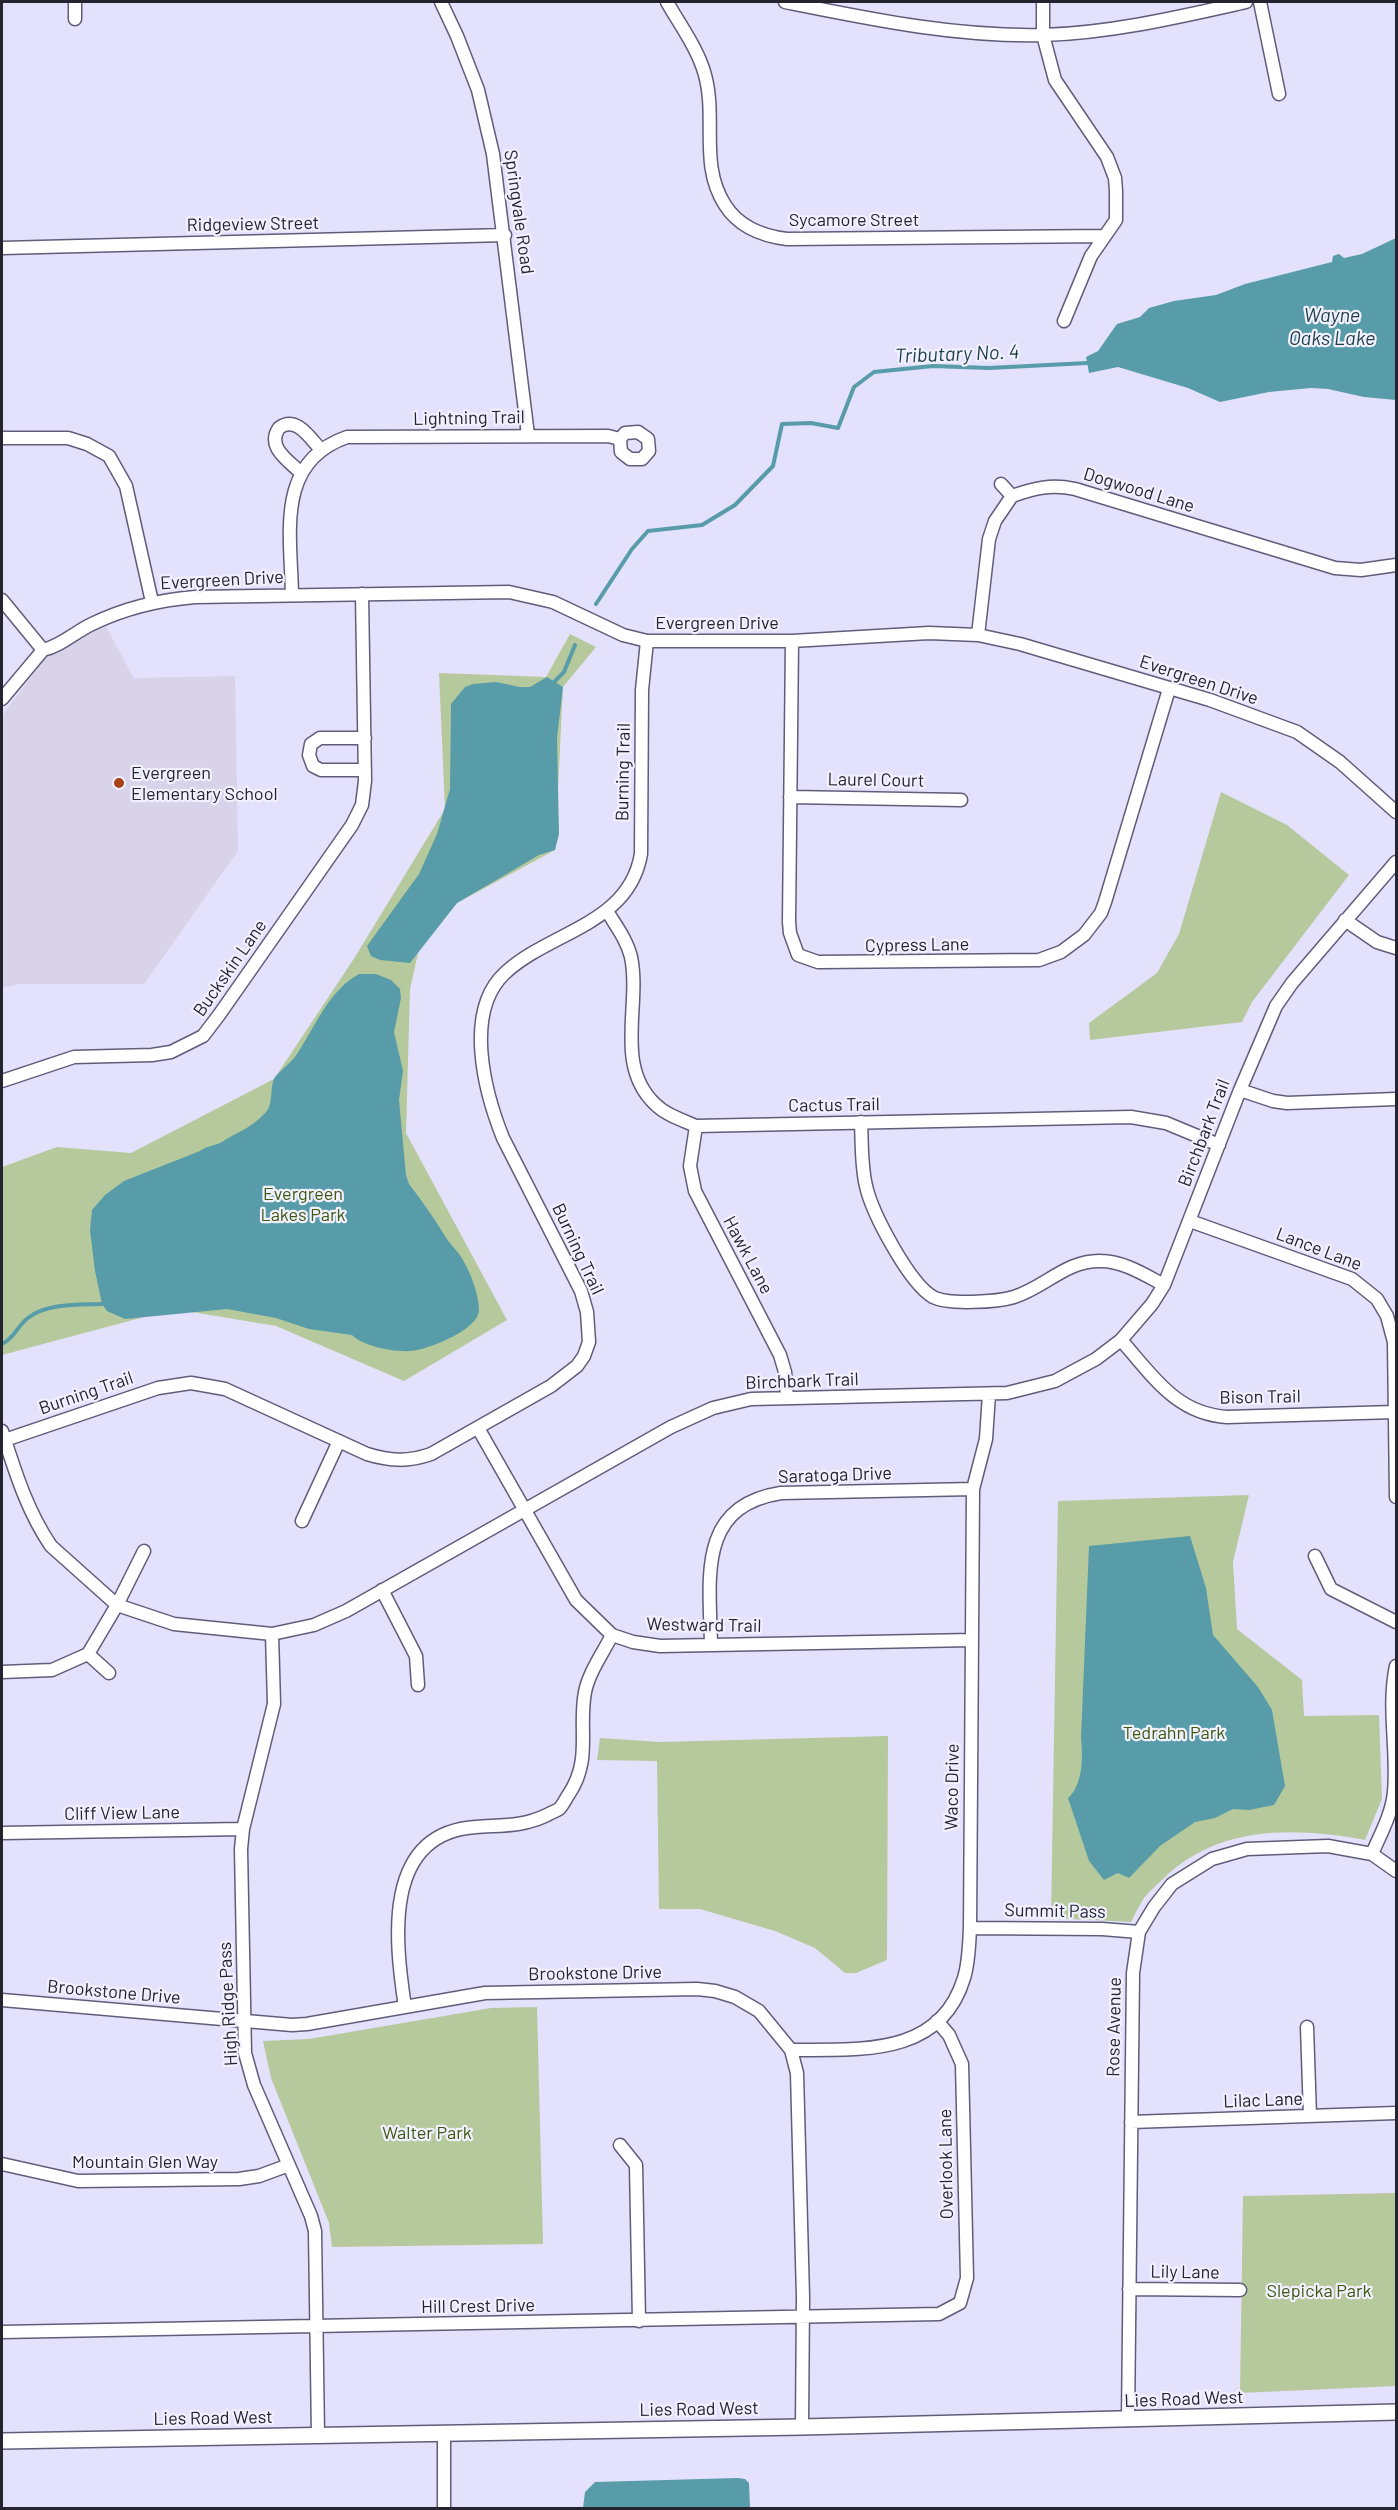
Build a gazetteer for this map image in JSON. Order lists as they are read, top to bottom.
{
  "streets": {
    "street": [
      "Springvale Road",
      "Sycamore Street",
      "Ridgeview Street",
      "Lightning Trail",
      "Dogwood Lane",
      "Evergreen Drive",
      "Burning Trail",
      "Laurel Court",
      "Cypress Lane",
      "Buckskin Lane",
      "Cactus Trail",
      "Birchbark Trail",
      "Lance Lane",
      "Hawk Lane",
      "Bison Trail",
      "Saratoga Drive",
      "Westward Trail",
      "Waco Drive",
      "Cliff View Lane",
      "Summit Pass",
      "Brookstone Drive",
      "High Ridge Pass",
      "Rose Avenue",
      "Lilac Lane",
      "Mountain Glen Way",
      "Overlook Lane",
      "Lily Lane",
      "Hill Crest Drive",
      "Lies Road West"
    ]
  },
  "crossings": [
    ["Springvale Road", "Ridgeview Street"],
    ["Springvale Road", "Lightning Trail"],
    ["Lightning Trail", "Evergreen Drive"],
    ["Evergreen Drive", "Burning Trail"],
    ["Evergreen Drive", "Cypress Lane"],
    ["Evergreen Drive", "Buckskin Lane"],
    ["Burning Trail", "Cactus Trail"],
    ["Burning Trail", "Birchbark Trail"],
    ["Burning Trail", "Westward Trail"],
    ["Laurel Court", "Cypress Lane"],
    ["Cactus Trail", "Birchbark Trail"],
    ["Cactus Trail", "Hawk Lane"],
    ["Birchbark Trail", "Lance Lane"],
    ["Birchbark Trail", "Hawk Lane"],
    ["Birchbark Trail", "Bison Trail"],
    ["Birchbark Trail", "Westward Trail"],
    ["Birchbark Trail", "Waco Drive"],
    ["Birchbark Trail", "High Ridge Pass"],
    ["Lance Lane", "Bison Trail"],
    ["Saratoga Drive", "Westward Trail"],
    ["Saratoga Drive", "Waco Drive"],
    ["Westward Trail", "Waco Drive"],
    ["Waco Drive", "Summit Pass"],
    ["Waco Drive", "Brookstone Drive"],
    ["Waco Drive", "Overlook Lane"],
    ["Cliff View Lane", "High Ridge Pass"],
    ["Summit Pass", "Rose Avenue"],
    ["Brookstone Drive", "High Ridge Pass"],
    ["High Ridge Pass", "Mountain Glen Way"],
    ["High Ridge Pass", "Hill Crest Drive"],
    ["High Ridge Pass", "Lies Road West"],
    ["Rose Avenue", "Lilac Lane"],
    ["Rose Avenue", "Lily Lane"],
    ["Rose Avenue", "Lies Road West"],
    ["Overlook Lane", "Hill Crest Drive"]
  ],
  "water": ["Wayne Oaks Lake", "Tributary No. 4"],
  "parks": [
    "Evergreen Lakes Park",
    "Tedrahn Park",
    "Walter Park",
    "Slepicka Park"
  ],
  "places": ["Evergreen Elementary School"]
}
